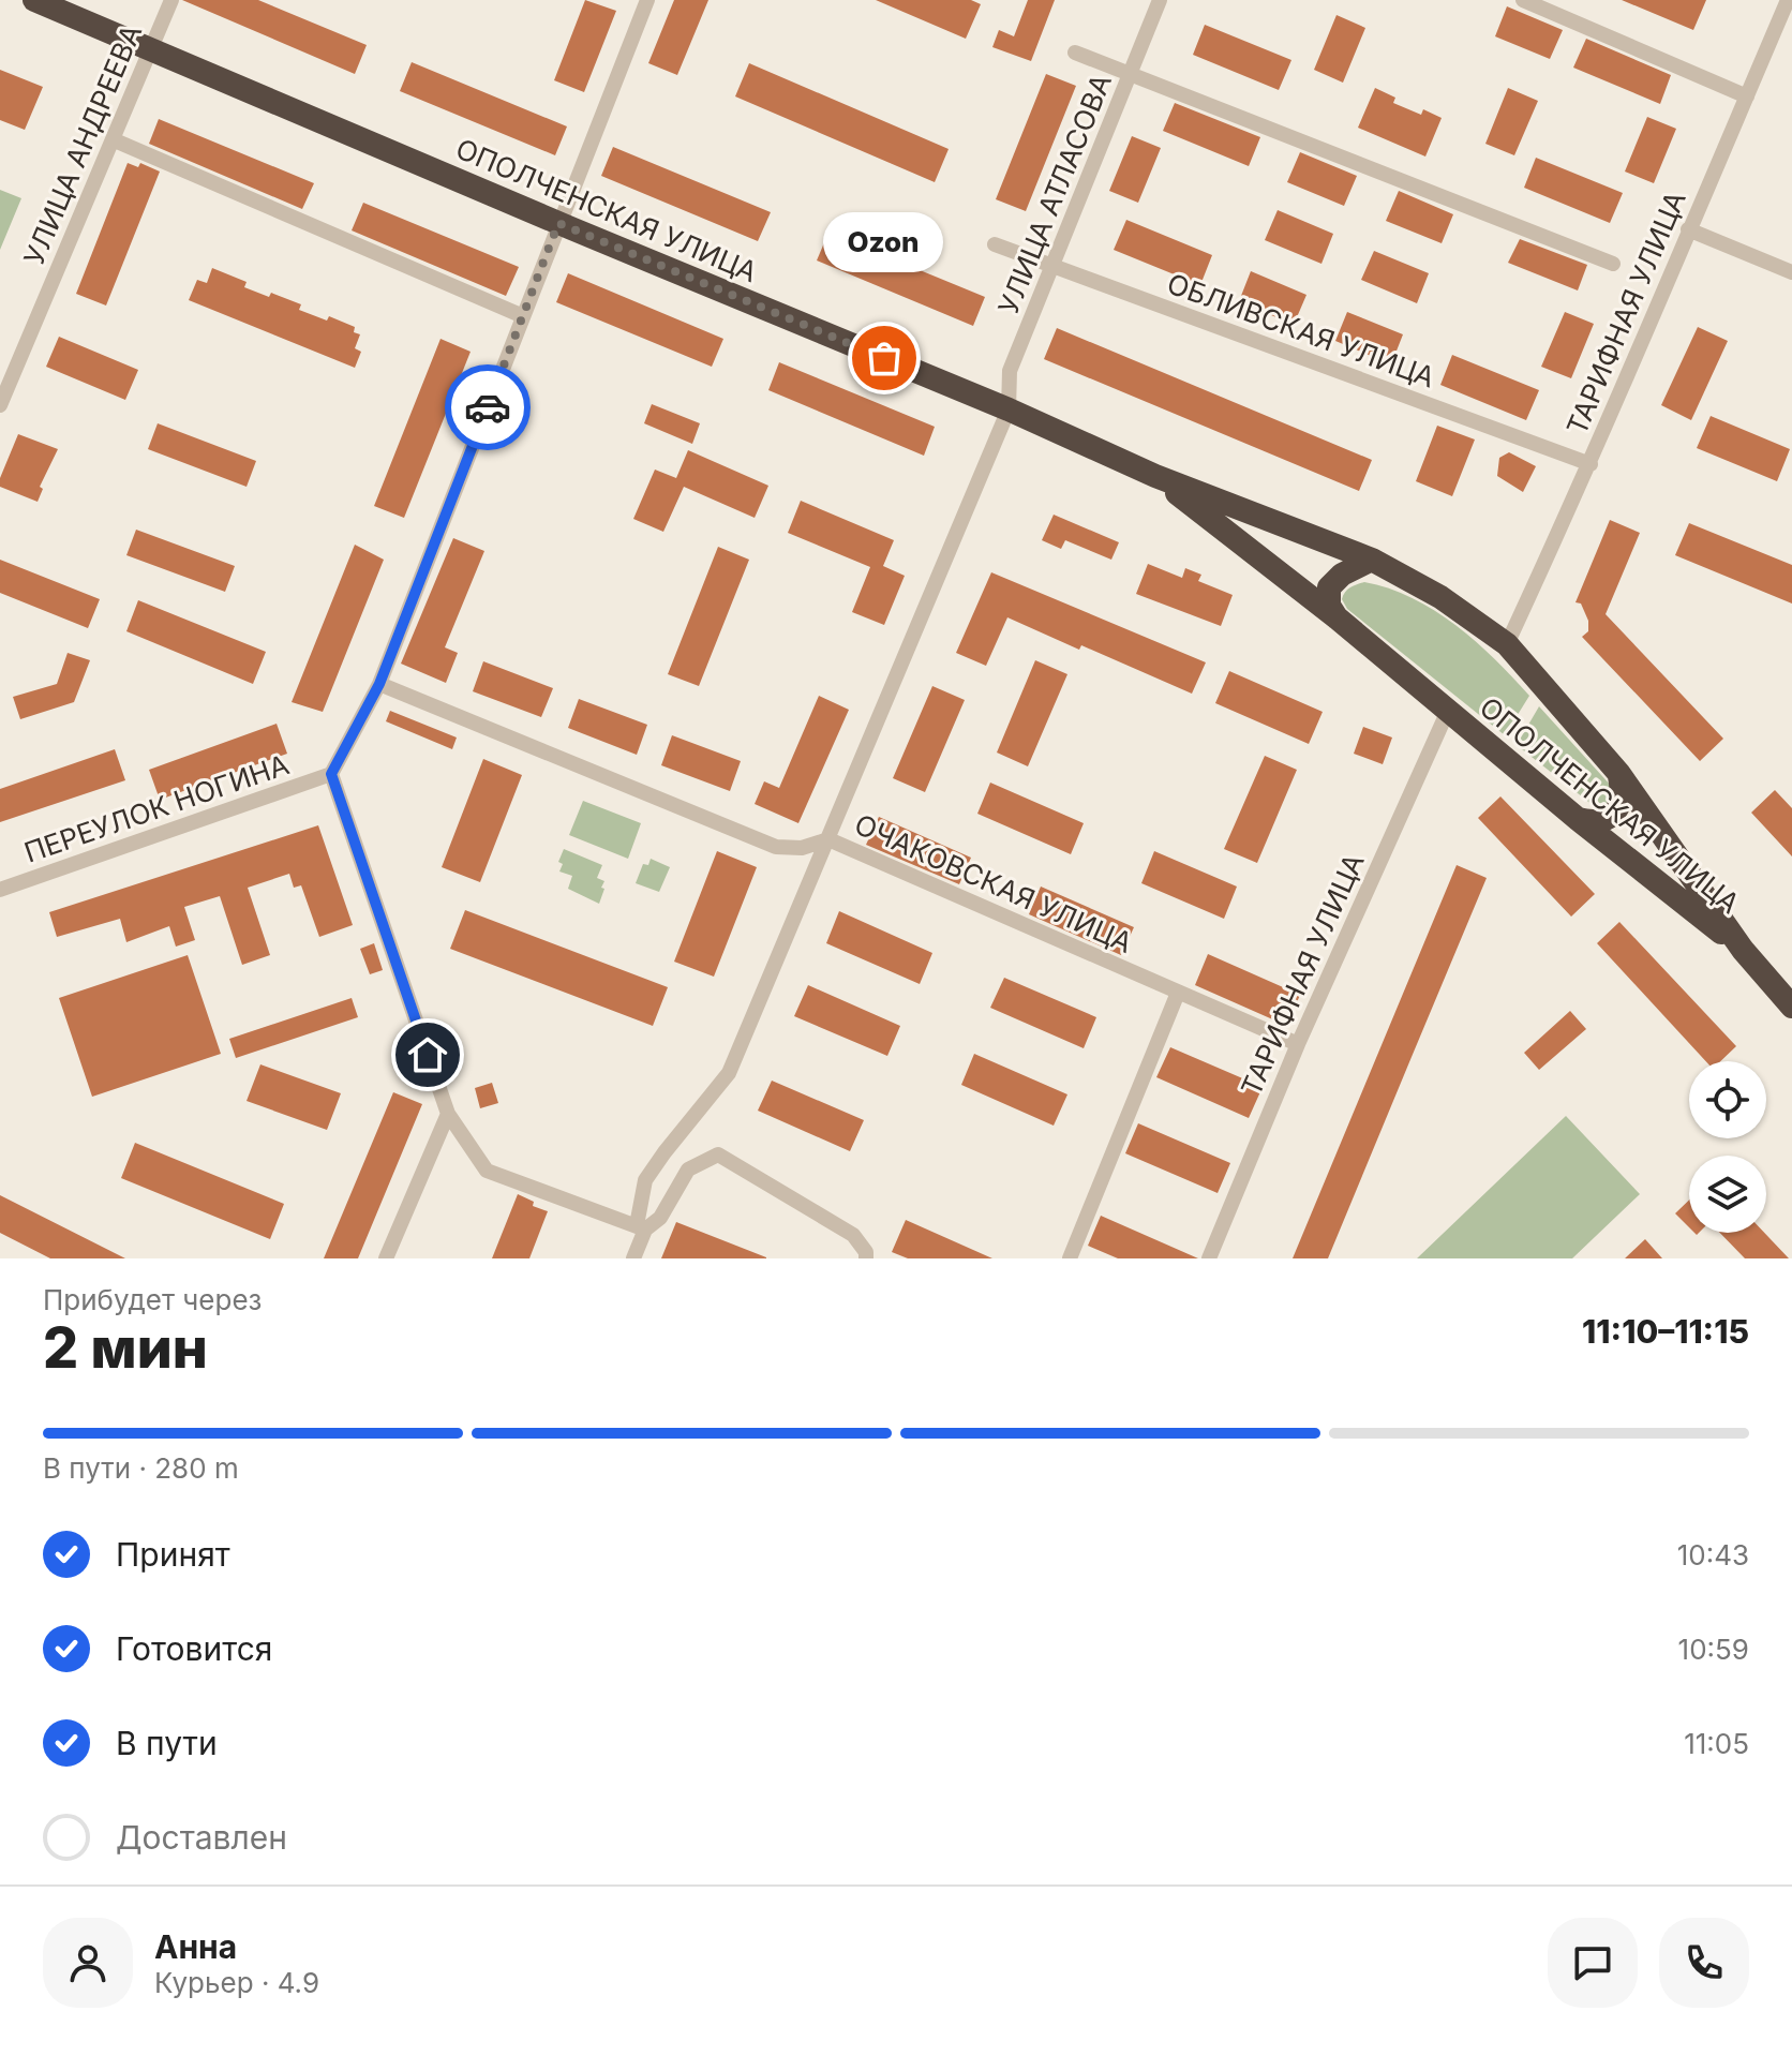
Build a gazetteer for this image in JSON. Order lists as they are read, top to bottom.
{
  "streets": {
    "highway": ["ОПОЛЧЕНСКАЯ УЛИЦА"],
    "street": [
      "УЛИЦА АНДРЕЕВА",
      "УЛИЦА АТЛАСОВА",
      "ТАРИФНАЯ УЛИЦА",
      "ОБЛИВСКАЯ УЛИЦА",
      "ПЕРЕУЛОК НОГИНА",
      "ОЧАКОВСКАЯ УЛИЦА"
    ]
  },
  "crossings": [
    ["УЛИЦА АНДРЕЕВА", "ОПОЛЧЕНСКАЯ УЛИЦА"],
    ["УЛИЦА АТЛАСОВА", "ОПОЛЧЕНСКАЯ УЛИЦА"],
    ["УЛИЦА АТЛАСОВА", "ОБЛИВСКАЯ УЛИЦА"],
    ["УЛИЦА АТЛАСОВА", "ОЧАКОВСКАЯ УЛИЦА"],
    ["ОПОЛЧЕНСКАЯ УЛИЦА", "ТАРИФНАЯ УЛИЦА"],
    ["ТАРИФНАЯ УЛИЦА", "ОБЛИВСКАЯ УЛИЦА"],
    ["ТАРИФНАЯ УЛИЦА", "ОЧАКОВСКАЯ УЛИЦА"]
  ],
  "places": ["Ozon"],
  "page": {
    "bubble": "Ozon",
    "heading": ["2 мин", "Прибудет через", "11:10–11:15"],
    "panel": ["Анна", "Курьер · 4.9"],
    "bar": "В пути · 280 m",
    "list": [
      ["Принят", "10:43"],
      ["Готовится", "10:59"],
      ["В пути", "11:05"],
      "Доставлен"
    ]
  }
}
